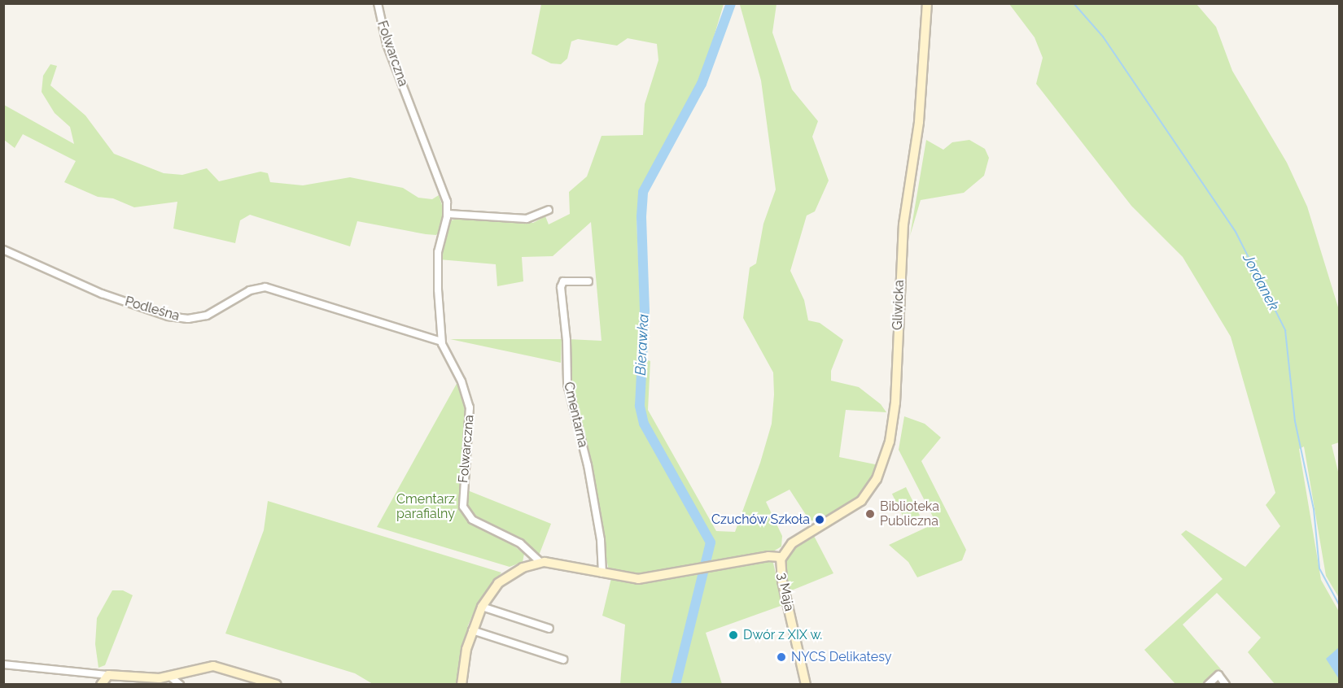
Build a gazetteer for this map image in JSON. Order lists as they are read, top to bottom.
{
  "streets": {
    "main road": ["Gliwicka", "3 Maja"],
    "street": ["Folwarczna", "Podleśna", "Cmentarna"]
  },
  "crossings": [
    ["Folwarczna", "Podleśna"],
    ["Gliwicka", "3 Maja"]
  ],
  "water": ["Jordanek", "Bierawka"],
  "parks": ["Cmentarz parafialny"],
  "places": [
    "Biblioteka Publiczna",
    "Czuchów Szkoła",
    "Dwór z XIX w.",
    "NYCS Delikatesy"
  ]
}
